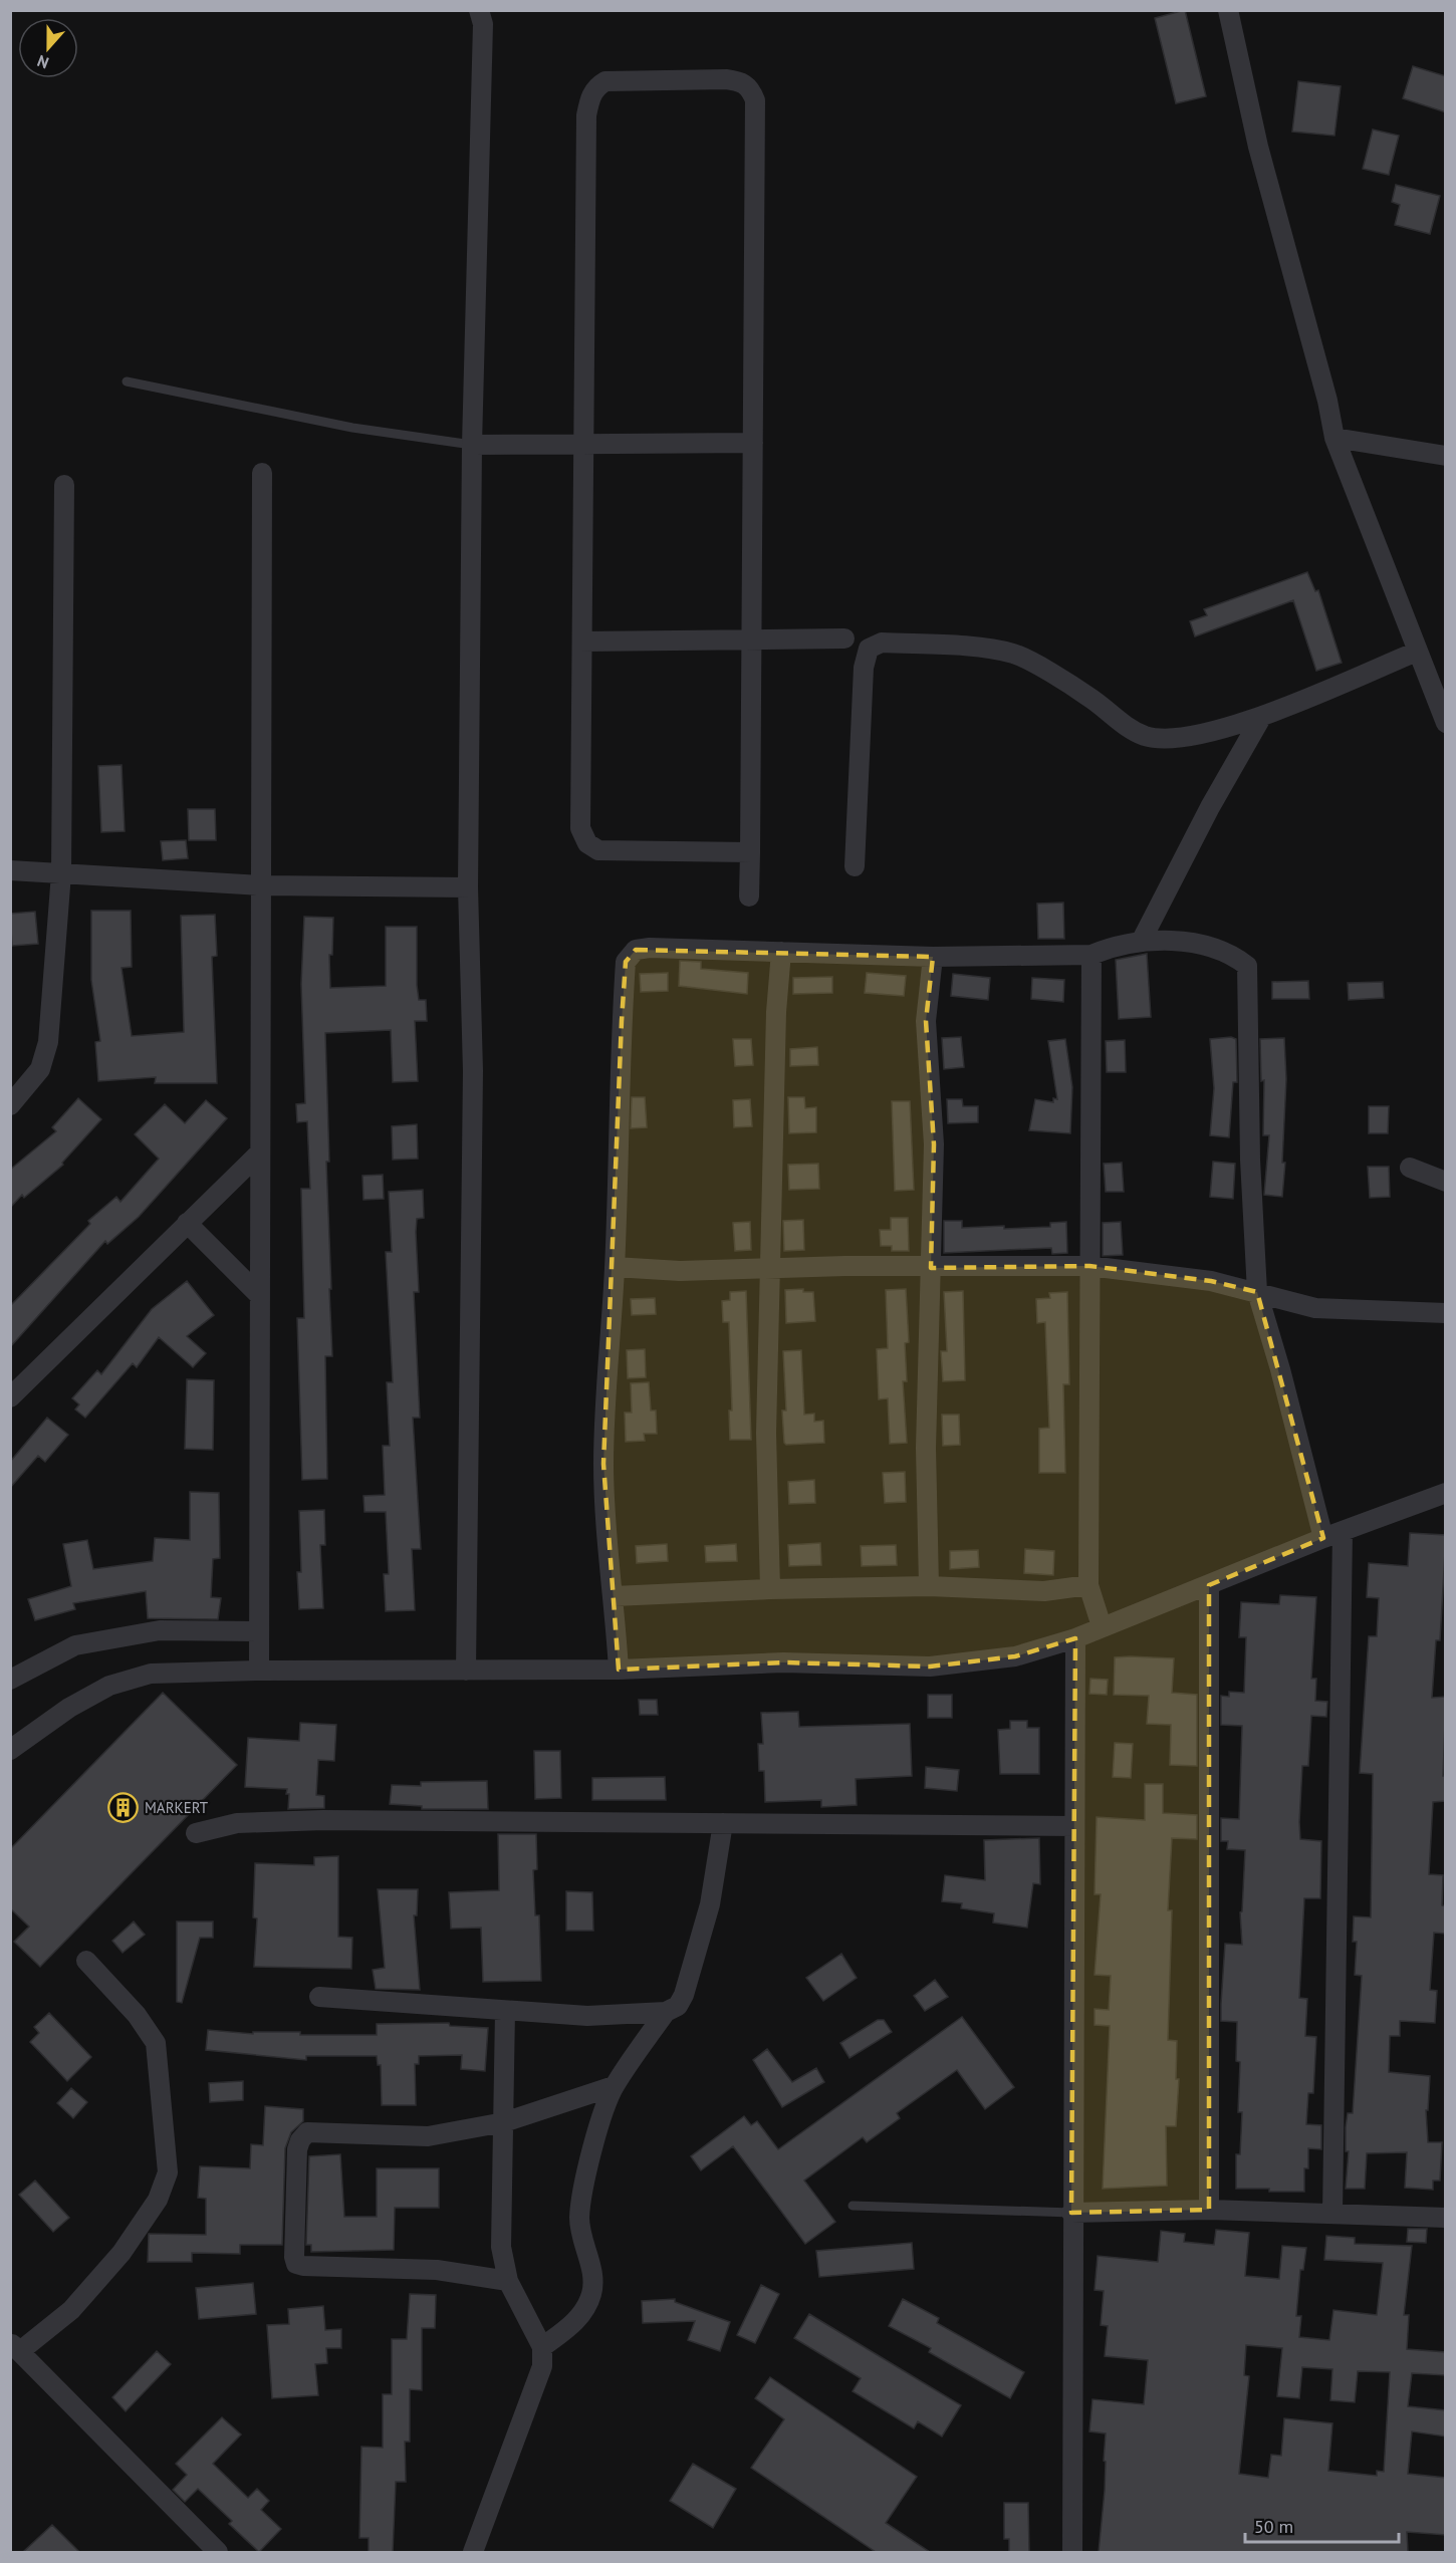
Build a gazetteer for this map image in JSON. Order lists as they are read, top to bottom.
{
  "places": {
    "building": ["MARKERT"]
  },
  "scale_bar": "50 m",
  "north": "bottom"
}
